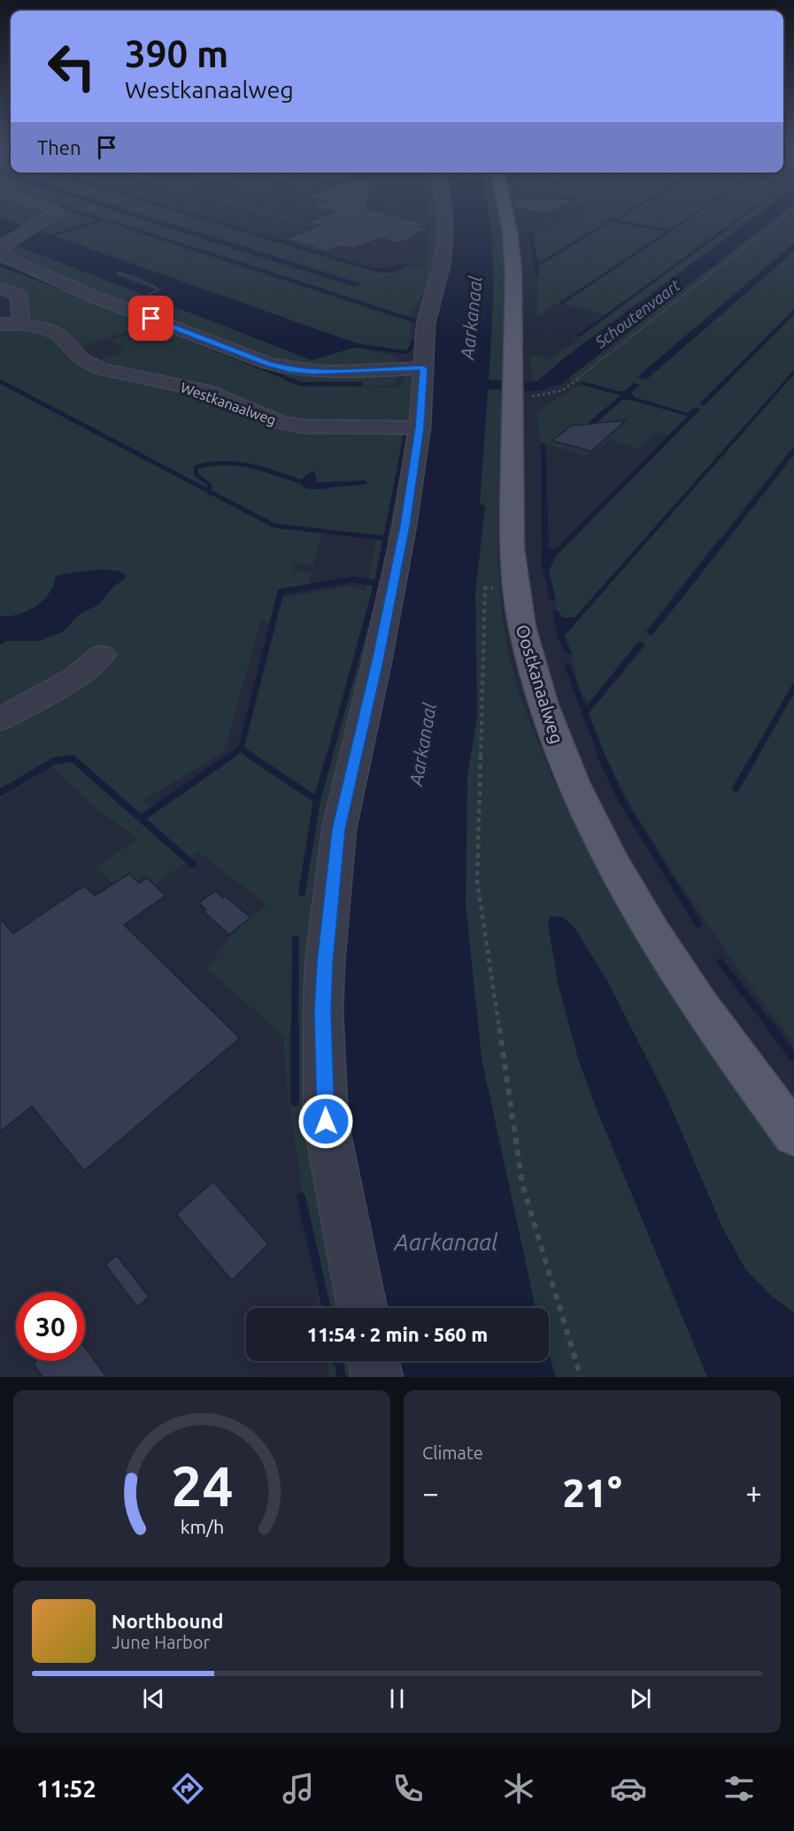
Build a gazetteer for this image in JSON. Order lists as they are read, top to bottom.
{
  "streets": {
    "main road": ["Oostkanaalweg"],
    "street": ["Westkanaalweg"]
  },
  "water": ["Schoutenvaart", "Aarkanaal"],
  "page": {
    "turn": ["390 m", "Westkanaalweg"],
    "then": "Then",
    "limit": "30",
    "trip": "11:54 · 2 min · 560 m",
    "tile": "Climate",
    "heat": ["−", "21°", "+"],
    "song": ["Northbound", "June Harbor"],
    "tabs": "11:52",
    "gauge": ["24", "km/h"]
  }
}
